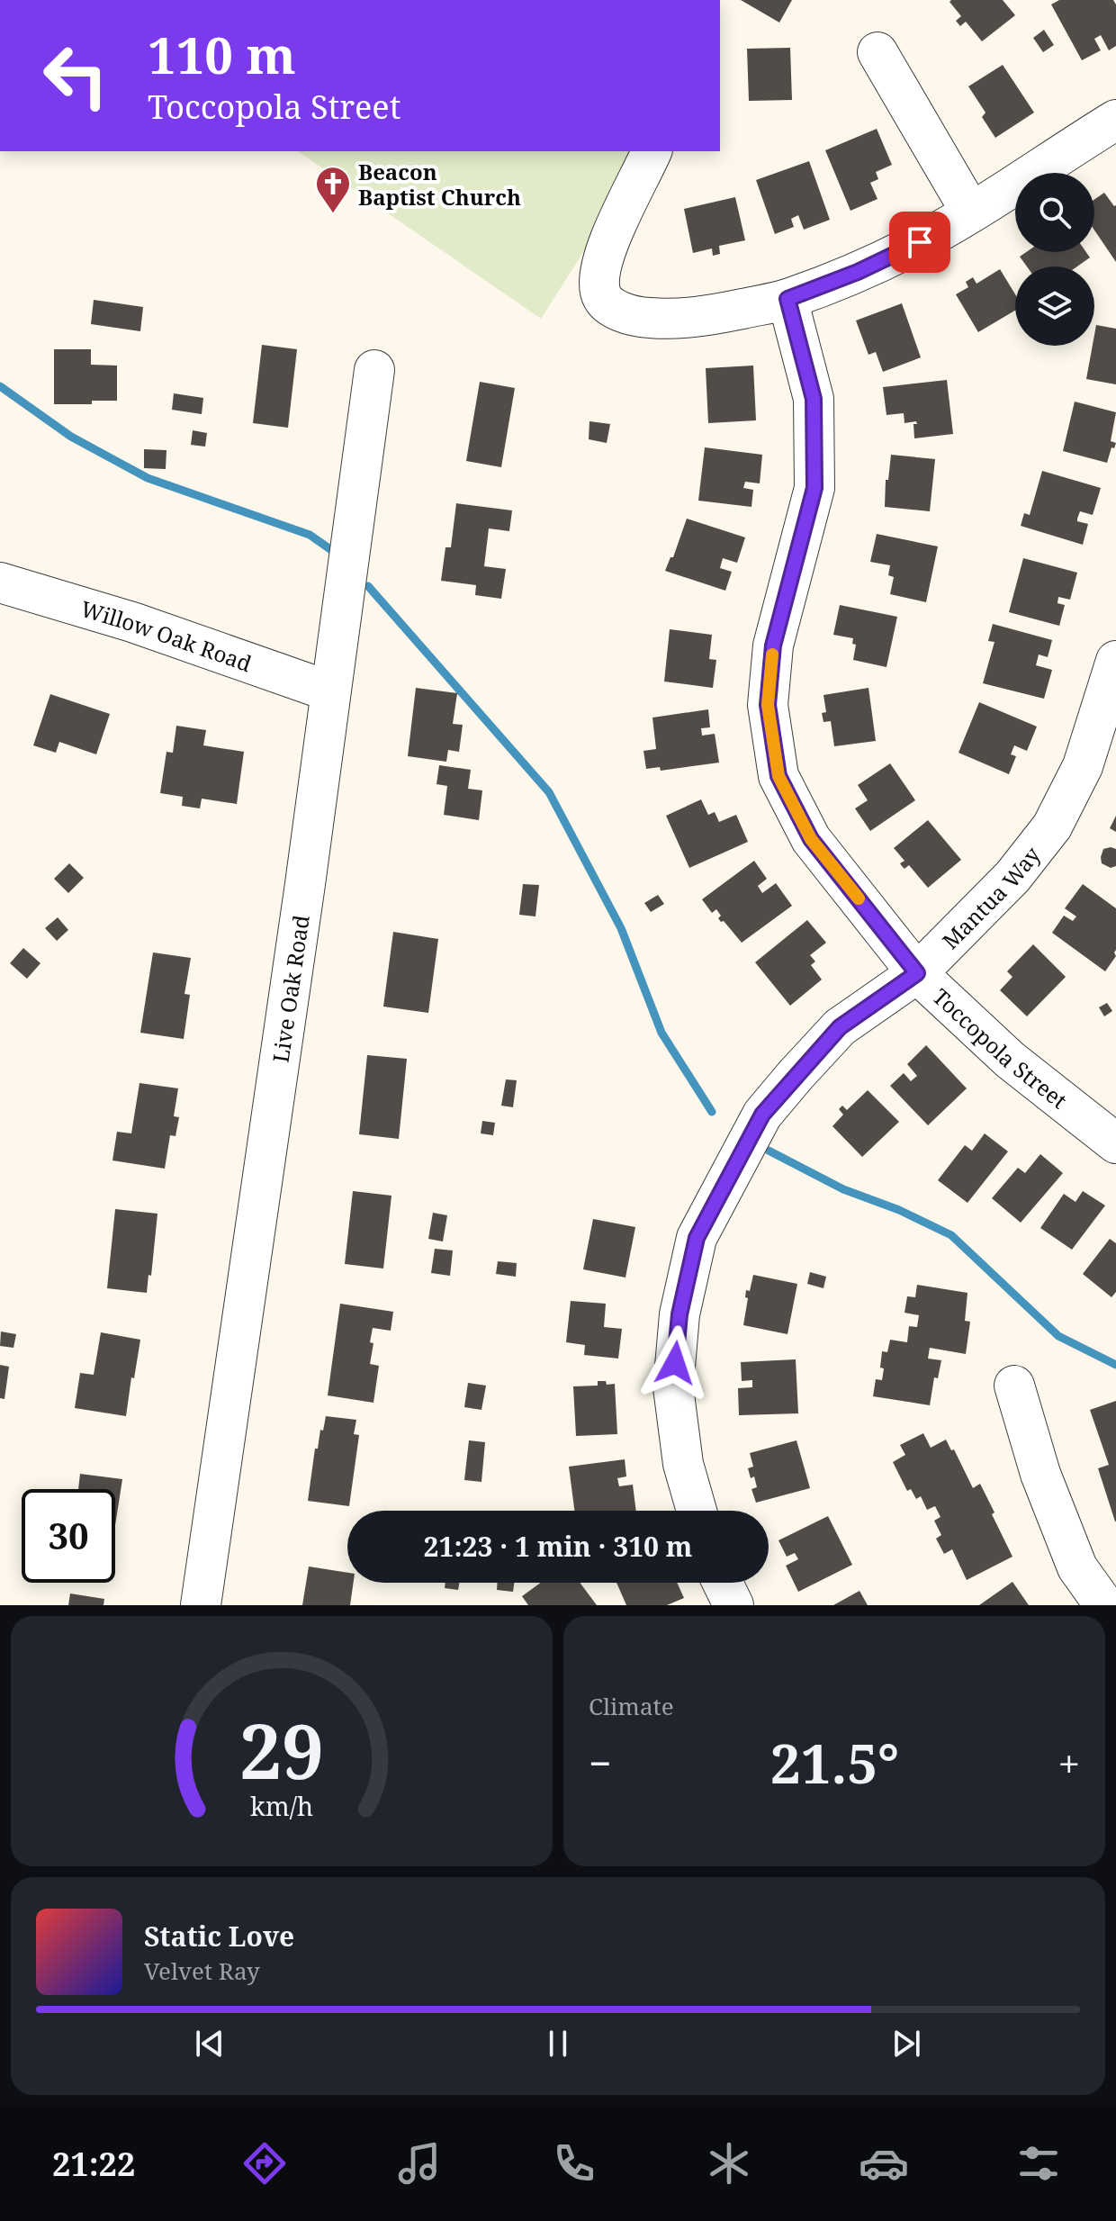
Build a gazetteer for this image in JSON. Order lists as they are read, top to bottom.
{
  "streets": {
    "street": [
      "Willow Oak Road",
      "Mantua Way",
      "Live Oak Road",
      "Toccopola Street"
    ]
  },
  "crossings": [
    ["Willow Oak Road", "Live Oak Road"],
    ["Mantua Way", "Toccopola Street"]
  ],
  "places": {
    "church": ["Beacon Baptist Church"]
  },
  "page": {
    "turn": ["110 m", "Toccopola Street"],
    "limit": "30",
    "trip": "21:23 · 1 min · 310 m",
    "tile": "Climate",
    "heat": ["−", "21.5°", "+"],
    "song": ["Static Love", "Velvet Ray"],
    "tabs": "21:22",
    "gauge": ["29", "km/h"]
  }
}
